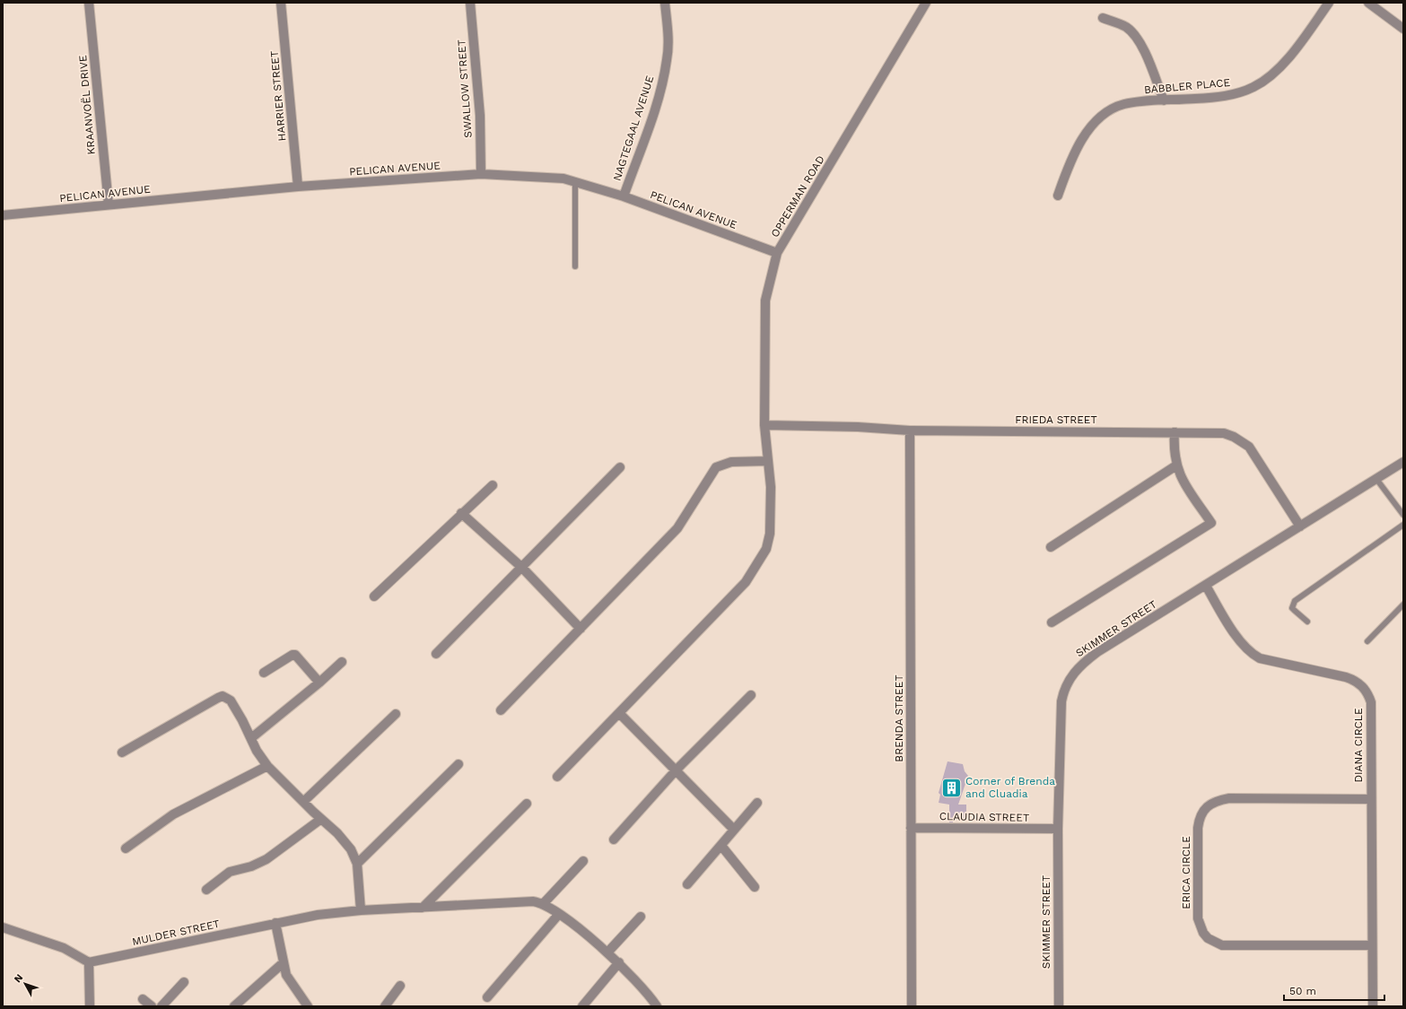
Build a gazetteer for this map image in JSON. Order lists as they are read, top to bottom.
{
  "streets": {
    "street": [
      "BABBLER PLACE",
      "SWALLOW STREET",
      "HARRIER STREET",
      "KRAANVOËL DRIVE",
      "NAGTEGAAL AVENUE",
      "PELICAN AVENUE",
      "OPPERMAN ROAD",
      "FRIEDA STREET",
      "SKIMMER STREET",
      "BRENDA STREET",
      "DIANA CIRCLE",
      "CLAUDIA STREET",
      "ERICA CIRCLE",
      "MULDER STREET"
    ]
  },
  "crossings": [
    ["SWALLOW STREET", "PELICAN AVENUE"],
    ["HARRIER STREET", "PELICAN AVENUE"],
    ["KRAANVOËL DRIVE", "PELICAN AVENUE"],
    ["NAGTEGAAL AVENUE", "PELICAN AVENUE"],
    ["PELICAN AVENUE", "OPPERMAN ROAD"],
    ["OPPERMAN ROAD", "FRIEDA STREET"],
    ["FRIEDA STREET", "SKIMMER STREET"],
    ["FRIEDA STREET", "BRENDA STREET"],
    ["SKIMMER STREET", "DIANA CIRCLE"],
    ["SKIMMER STREET", "CLAUDIA STREET"],
    ["BRENDA STREET", "CLAUDIA STREET"],
    ["DIANA CIRCLE", "ERICA CIRCLE"]
  ],
  "places": {
    "building": ["Corner of Brenda and Cluadia"]
  },
  "scale_bar": "50 m",
  "north": "top left"
}
